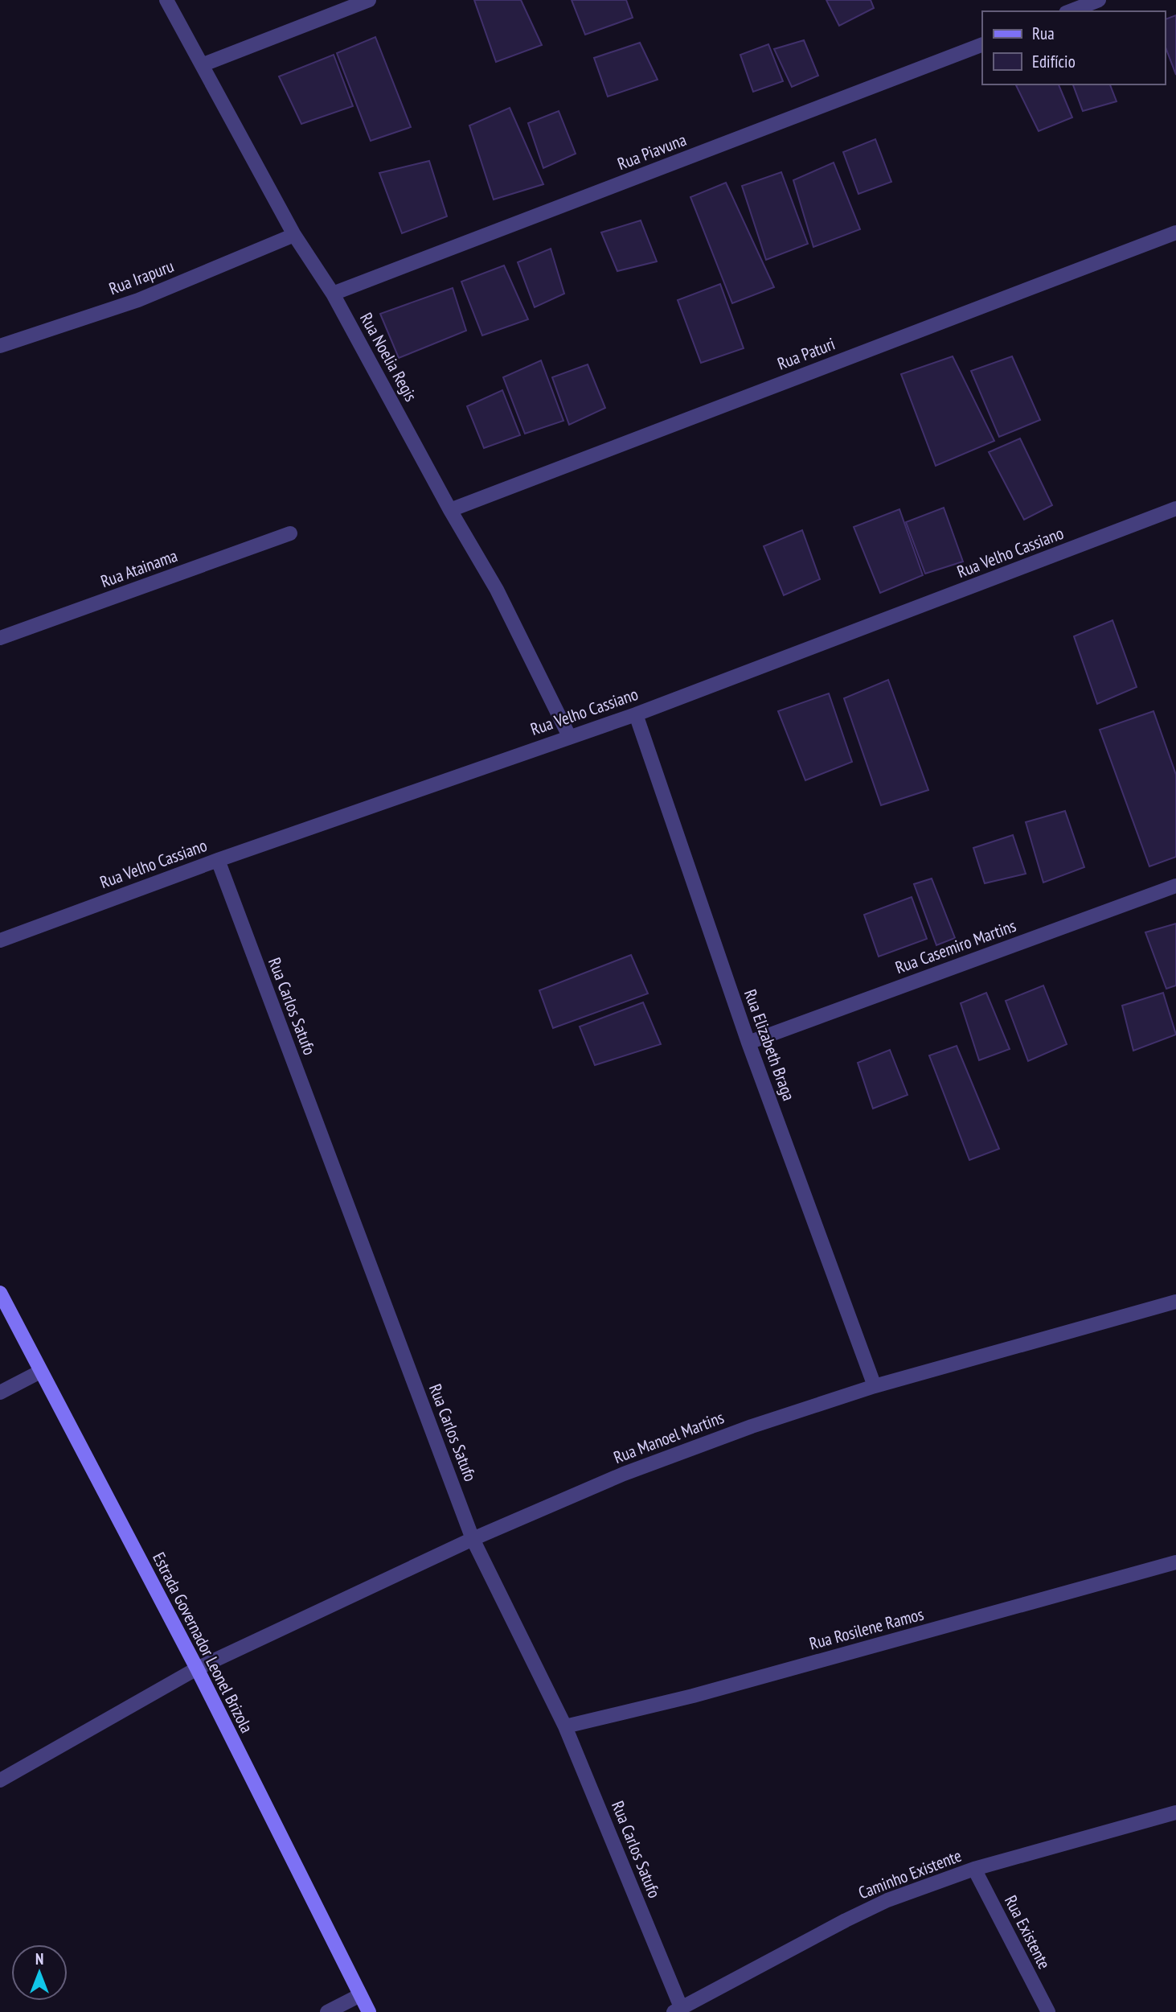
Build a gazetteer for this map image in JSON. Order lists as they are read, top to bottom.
{
  "streets": {
    "main road": ["Estrada Governador Leonel Brizola"],
    "street": [
      "Rua Piavuna",
      "Rua Irapuru",
      "Rua Paturi",
      "Rua Noelia Regis",
      "Rua Velho Cassiano",
      "Rua Atainama",
      "Rua Casemiro Martins",
      "Rua Carlos Satufo",
      "Rua Elizabeth Braga",
      "Rua Manoel Martins",
      "Rua Rosilene Ramos",
      "Caminho Existente",
      "Rua Existente"
    ]
  },
  "crossings": [
    ["Rua Piavuna", "Rua Noelia Regis"],
    ["Rua Irapuru", "Rua Noelia Regis"],
    ["Rua Paturi", "Rua Noelia Regis"],
    ["Rua Noelia Regis", "Rua Velho Cassiano"],
    ["Rua Velho Cassiano", "Rua Carlos Satufo"],
    ["Rua Velho Cassiano", "Rua Elizabeth Braga"],
    ["Rua Casemiro Martins", "Rua Elizabeth Braga"],
    ["Rua Carlos Satufo", "Rua Manoel Martins"],
    ["Rua Carlos Satufo", "Rua Rosilene Ramos"],
    ["Rua Carlos Satufo", "Caminho Existente"],
    ["Rua Elizabeth Braga", "Rua Manoel Martins"],
    ["Rua Manoel Martins", "Estrada Governador Leonel Brizola"],
    ["Caminho Existente", "Rua Existente"]
  ],
  "legend": ["Rua", "Edifício"],
  "north": "top"
}
